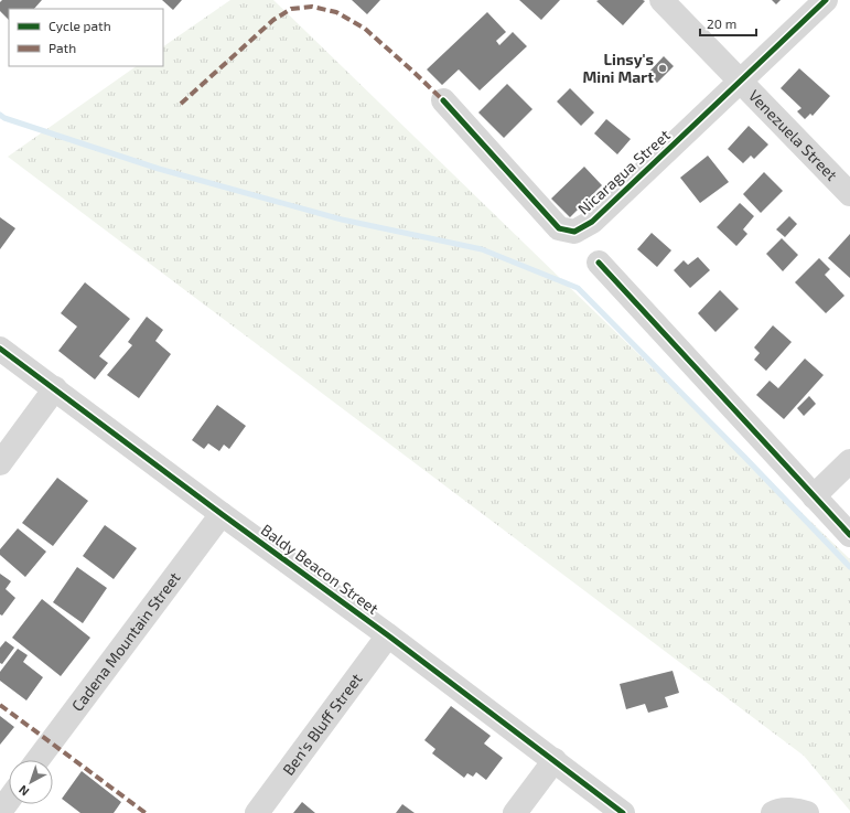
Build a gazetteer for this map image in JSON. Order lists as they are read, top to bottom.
{
  "streets": {
    "street": [
      "Venezuela Street",
      "Nicaragua Street",
      "Baldy Beacon Street",
      "Cadena Mountain Street",
      "Ben's Bluff Street"
    ]
  },
  "crossings": [
    ["Venezuela Street", "Nicaragua Street"],
    ["Baldy Beacon Street", "Cadena Mountain Street"],
    ["Baldy Beacon Street", "Ben's Bluff Street"]
  ],
  "places": ["Linsy's Mini Mart"],
  "legend": ["Cycle path", "Path"],
  "scale_bar": "20 m",
  "north": "bottom left"
}
